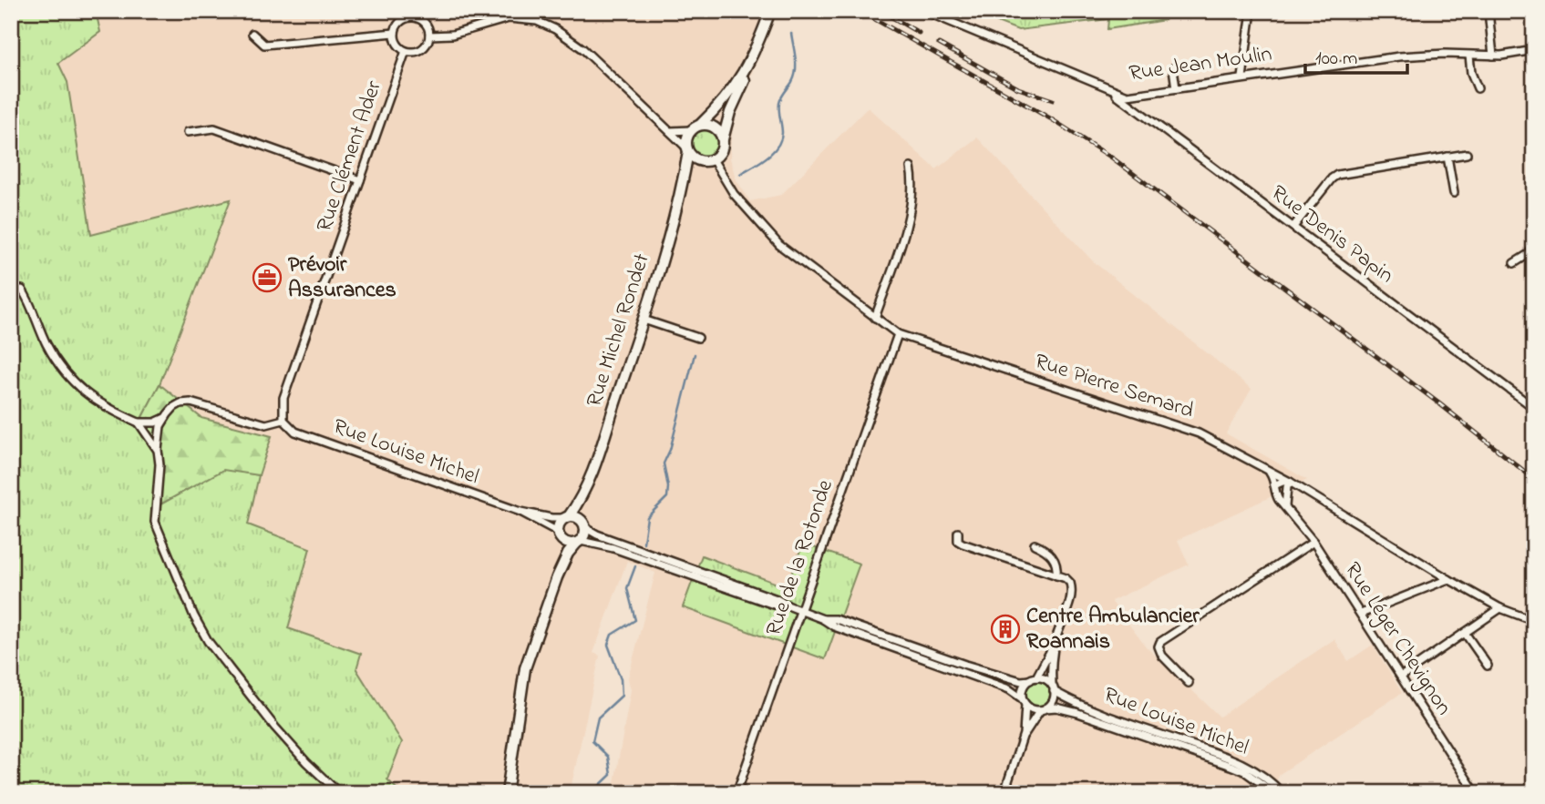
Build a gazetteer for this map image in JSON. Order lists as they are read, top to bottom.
{
  "streets": {
    "street": [
      "Rue Jean Moulin",
      "Rue Clément Ader",
      "Rue Denis Papin",
      "Rue Michel Rondet",
      "Rue Pierre Semard",
      "Rue Louise Michel",
      "Rue de la Rotonde",
      "Rue Léger Chevignon"
    ]
  },
  "crossings": [
    ["Rue Jean Moulin", "Rue Denis Papin"],
    ["Rue Clément Ader", "Rue Louise Michel"],
    ["Rue Michel Rondet", "Rue Pierre Semard"],
    ["Rue Michel Rondet", "Rue Louise Michel"],
    ["Rue Pierre Semard", "Rue de la Rotonde"],
    ["Rue Pierre Semard", "Rue Léger Chevignon"]
  ],
  "places": {
    "office": ["Prévoir Assurances"],
    "building": ["Centre Ambulancier Roannais"]
  },
  "scale_bar": "100 m"
}
